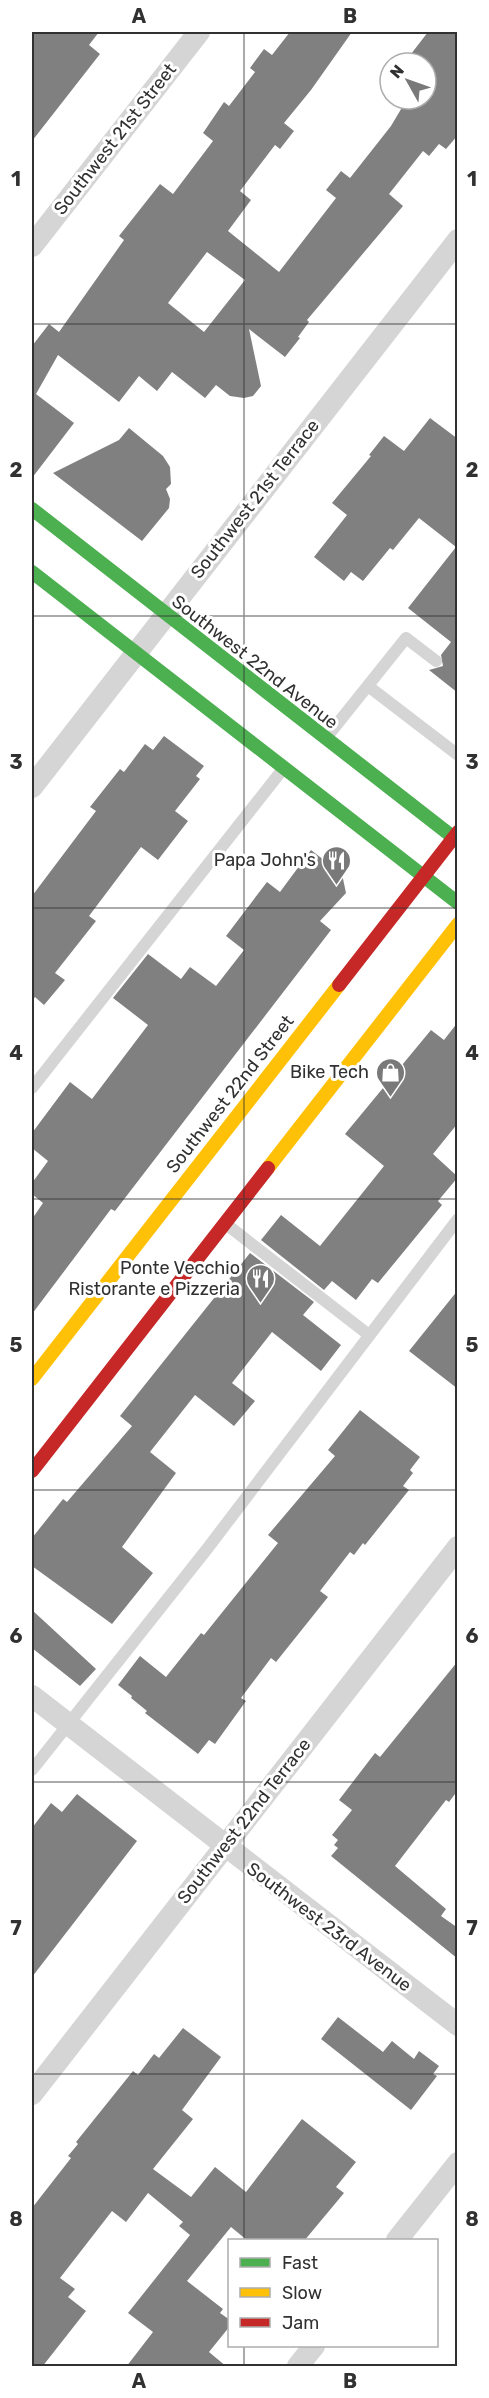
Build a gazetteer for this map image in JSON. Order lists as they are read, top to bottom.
{
  "streets": {
    "main road": ["Southwest 22nd Avenue", "Southwest 22nd Street"],
    "street": [
      "Southwest 21st Street",
      "Southwest 21st Terrace",
      "Southwest 22nd Terrace",
      "Southwest 23rd Avenue"
    ]
  },
  "crossings": [
    ["Southwest 21st Terrace", "Southwest 22nd Avenue"],
    ["Southwest 22nd Avenue", "Southwest 22nd Street"],
    ["Southwest 22nd Terrace", "Southwest 23rd Avenue"]
  ],
  "places": {
    "restaurant": ["Papa John's", "Ponte Vecchio Ristorante e Pizzeria"],
    "shop": ["Bike Tech"]
  },
  "legend": ["Fast", "Slow", "Jam"],
  "north": "top left",
  "grid": {
    "columns": ["A", "B"],
    "rows": [
      "1",
      "2",
      "3",
      "4",
      "5",
      "6",
      "7",
      "8"
    ]
  }
}
